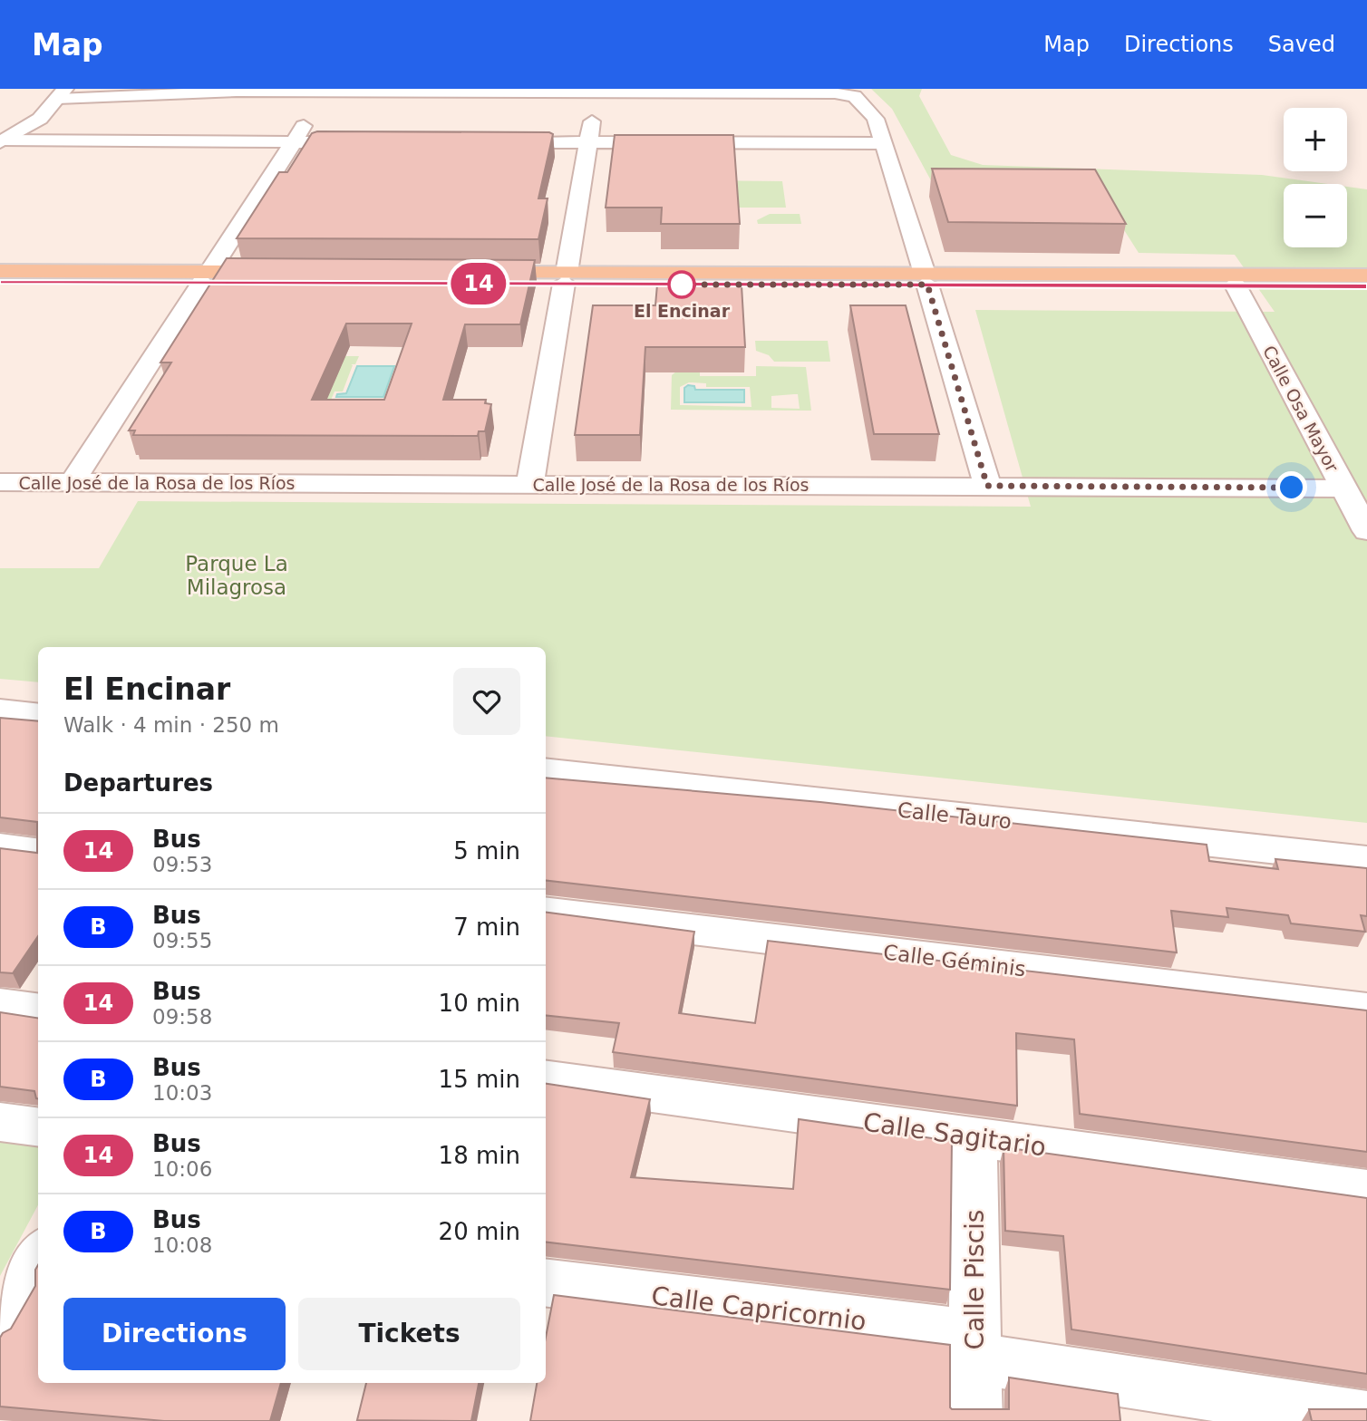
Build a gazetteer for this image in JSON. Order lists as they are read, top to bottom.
{
  "streets": {
    "street": [
      "Calle Osa Mayor",
      "Calle José de la Rosa de los Ríos",
      "Calle Tauro",
      "Calle Géminis",
      "Calle Sagitario",
      "Calle Piscis",
      "Calle Capricornio"
    ]
  },
  "crossings": [
    ["Calle Osa Mayor", "Calle José de la Rosa de los Ríos"],
    ["Calle Sagitario", "Calle Piscis"],
    ["Calle Piscis", "Calle Capricornio"]
  ],
  "parks": ["Parque La Milagrosa"],
  "places": ["El Encinar"],
  "lines": ["bus line 14"],
  "page": {
    "header": "Map",
    "nav": ["Map", "Directions", "Saved"],
    "on_map": "14",
    "map_buttons": ["+", "−"],
    "heading": [
      ["El Encinar", "Walk · 4 min · 250 m"],
      "Departures"
    ],
    "list": [
      {
        "mark": "14",
        "name": "Bus",
        "note": "09:53",
        "value": "5 min"
      },
      {
        "mark": "B",
        "name": "Bus",
        "note": "09:55",
        "value": "7 min"
      },
      {
        "mark": "14",
        "name": "Bus",
        "note": "09:58",
        "value": "10 min"
      },
      {
        "mark": "B",
        "name": "Bus",
        "note": "10:03",
        "value": "15 min"
      },
      {
        "mark": "14",
        "name": "Bus",
        "note": "10:06",
        "value": "18 min"
      },
      {
        "mark": "B",
        "name": "Bus",
        "note": "10:08",
        "value": "20 min"
      }
    ],
    "buttons": ["Directions", "Tickets"]
  }
}
